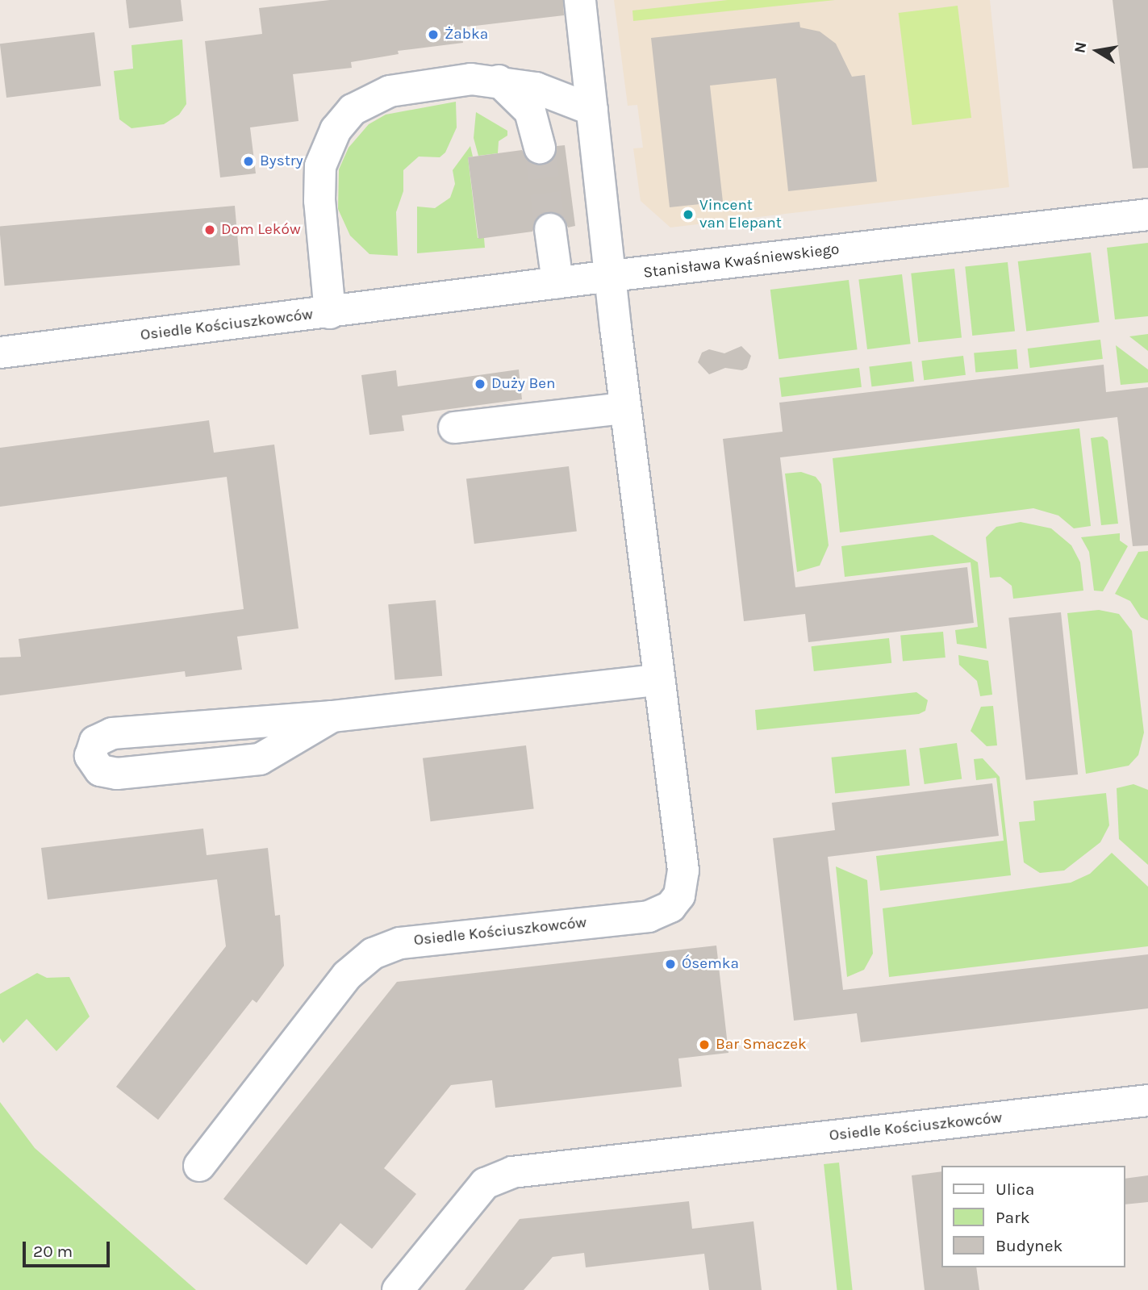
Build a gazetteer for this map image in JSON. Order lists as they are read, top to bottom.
{
  "streets": {
    "street": ["Stanisława Kwaśniewskiego", "Osiedle Kościuszkowców"]
  },
  "crossings": [
    ["Stanisława Kwaśniewskiego", "Osiedle Kościuszkowców"]
  ],
  "places": [
    "Żabka",
    "Bystry",
    "Vincent van Elepant",
    "Dom Leków",
    "Duży Ben",
    "Ósemka",
    "Bar Smaczek"
  ],
  "legend": ["Ulica", "Park", "Budynek"],
  "scale_bar": "20 m",
  "north": "left"
}
